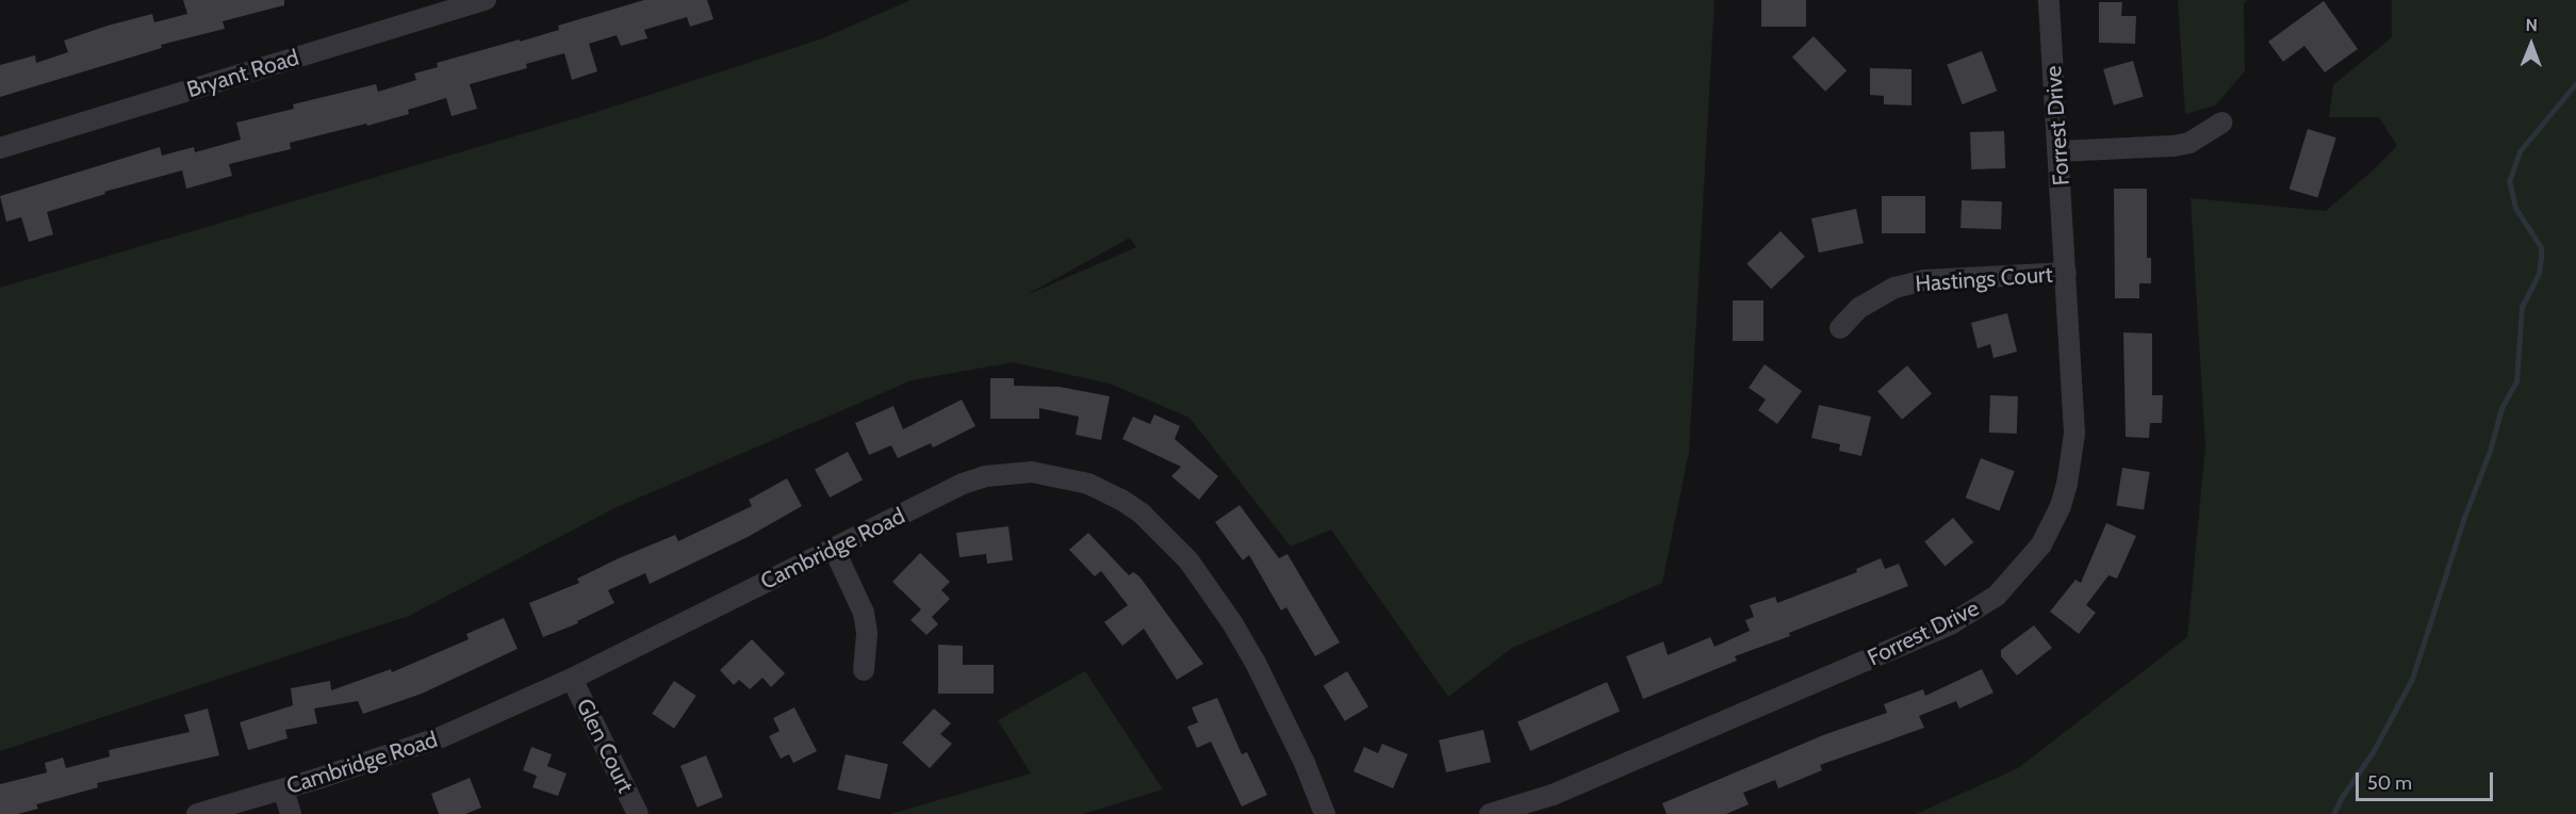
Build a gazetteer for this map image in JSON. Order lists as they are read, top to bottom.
{
  "streets": {
    "street": [
      "Bryant Road",
      "Forrest Drive",
      "Hastings Court",
      "Cambridge Road",
      "Glen Court"
    ]
  },
  "crossings": [
    ["Forrest Drive", "Hastings Court"],
    ["Cambridge Road", "Glen Court"]
  ],
  "scale_bar": "50 m",
  "north": "top"
}
